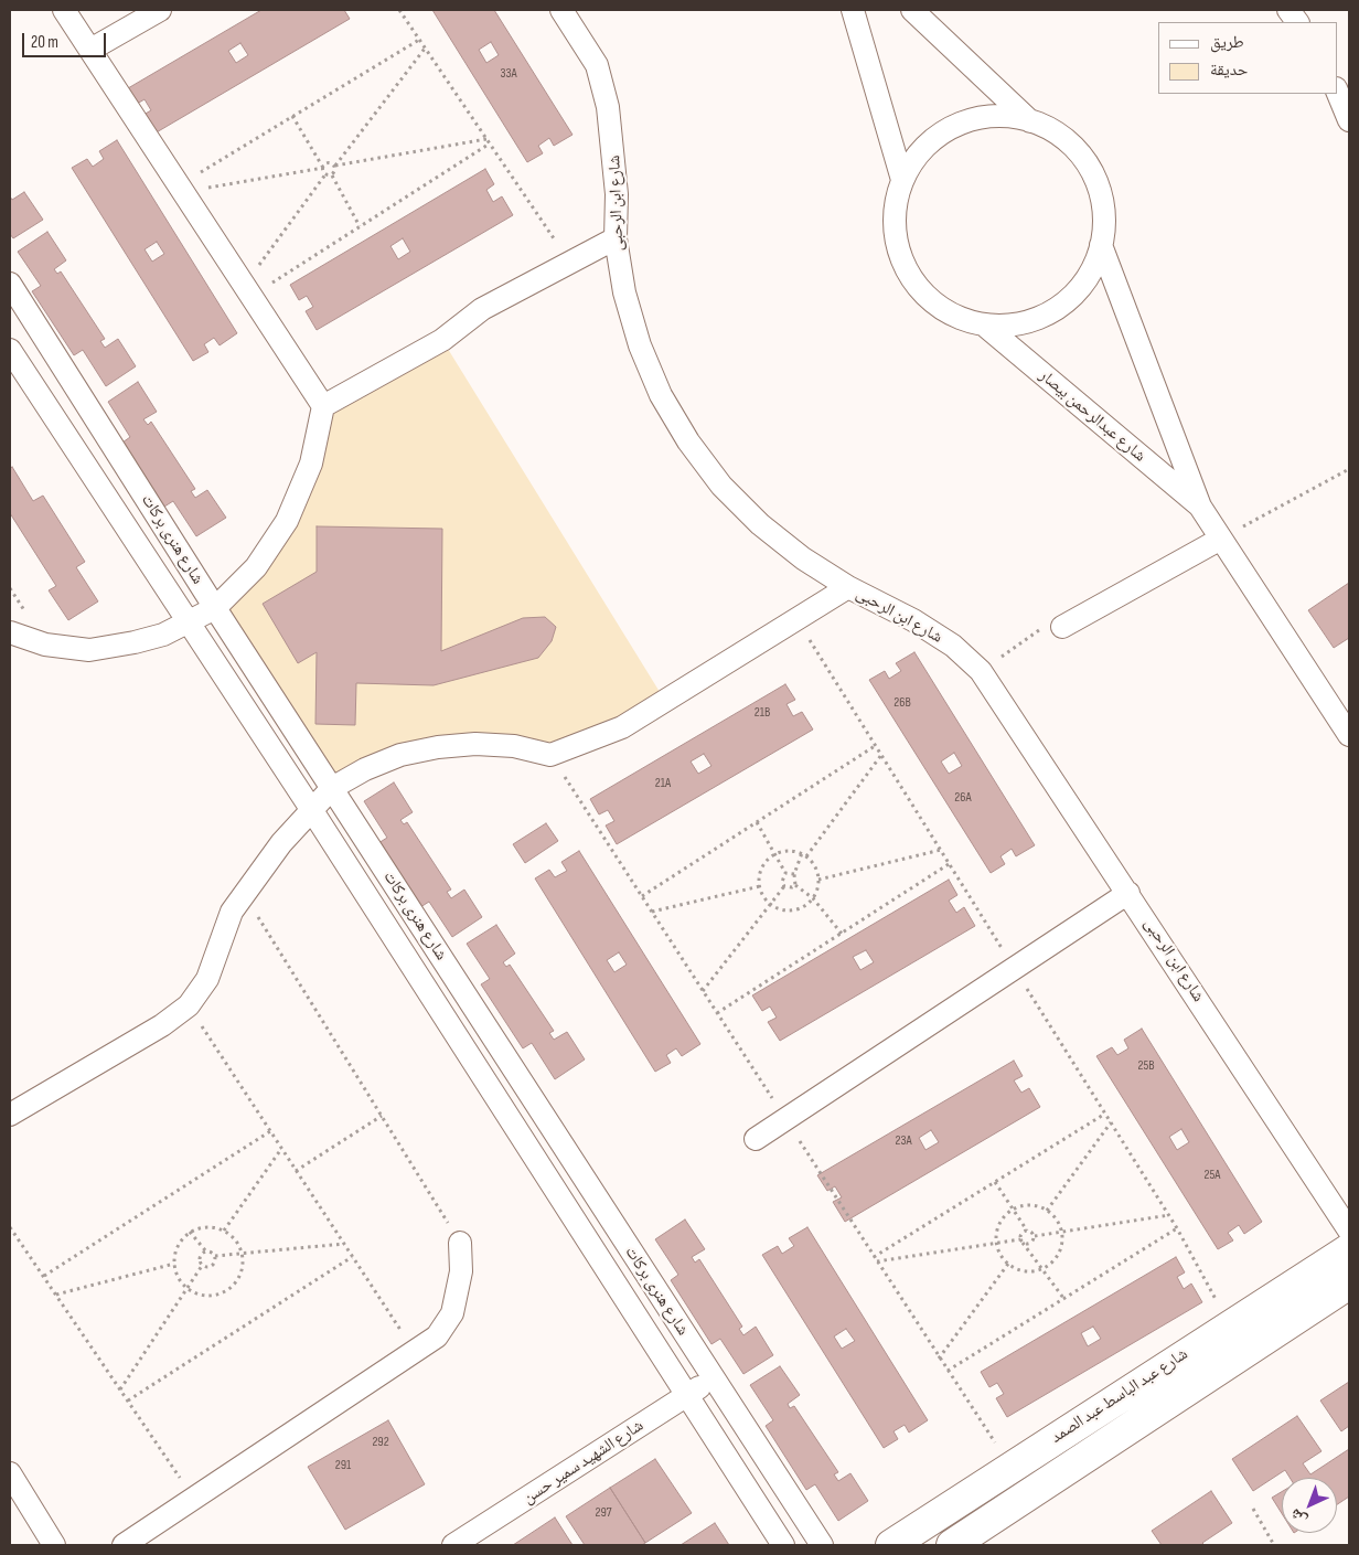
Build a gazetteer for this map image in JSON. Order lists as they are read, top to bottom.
{
  "streets": {
    "street": [
      "شارع ابن الرحبى",
      "شارع عبدالرحمن بيصار",
      "شارع هنرى بركات",
      "شارع عبد الباسط عبد الصمد",
      "شارع الشهيد سمير حسن"
    ]
  },
  "crossings": [
    ["شارع هنرى بركات", "شارع الشهيد سمير حسن"]
  ],
  "house_numbers": [
    "33A",
    "26B",
    "21B",
    "21A",
    "26A",
    "25B",
    "23A",
    "25A",
    "292",
    "291",
    "297"
  ],
  "legend": ["طريق", "حديقة"],
  "scale_bar": "20 m",
  "north": "bottom left"
}
